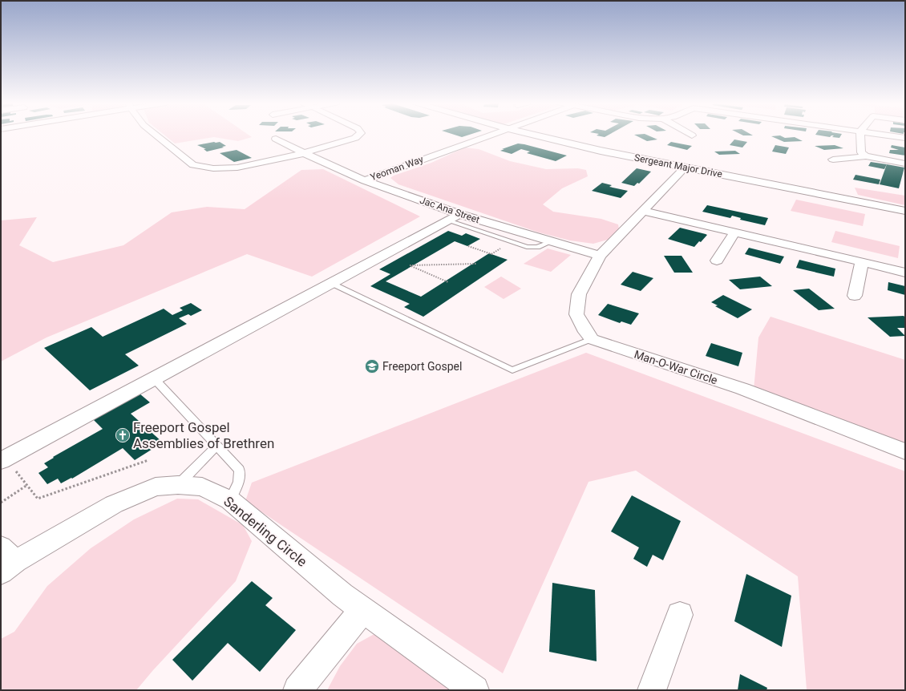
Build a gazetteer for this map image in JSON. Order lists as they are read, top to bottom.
{
  "streets": {
    "street": [
      "Sergeant Major Drive",
      "Yeoman Way",
      "Jac Ana Street",
      "Man-O-War Circle",
      "Sanderling Circle"
    ]
  },
  "crossings": [
    ["Yeoman Way", "Jac Ana Street"]
  ],
  "places": {
    "school or university": ["Freeport Gospel"],
    "church": ["Freeport Gospel Assemblies of Brethren"]
  }
}
